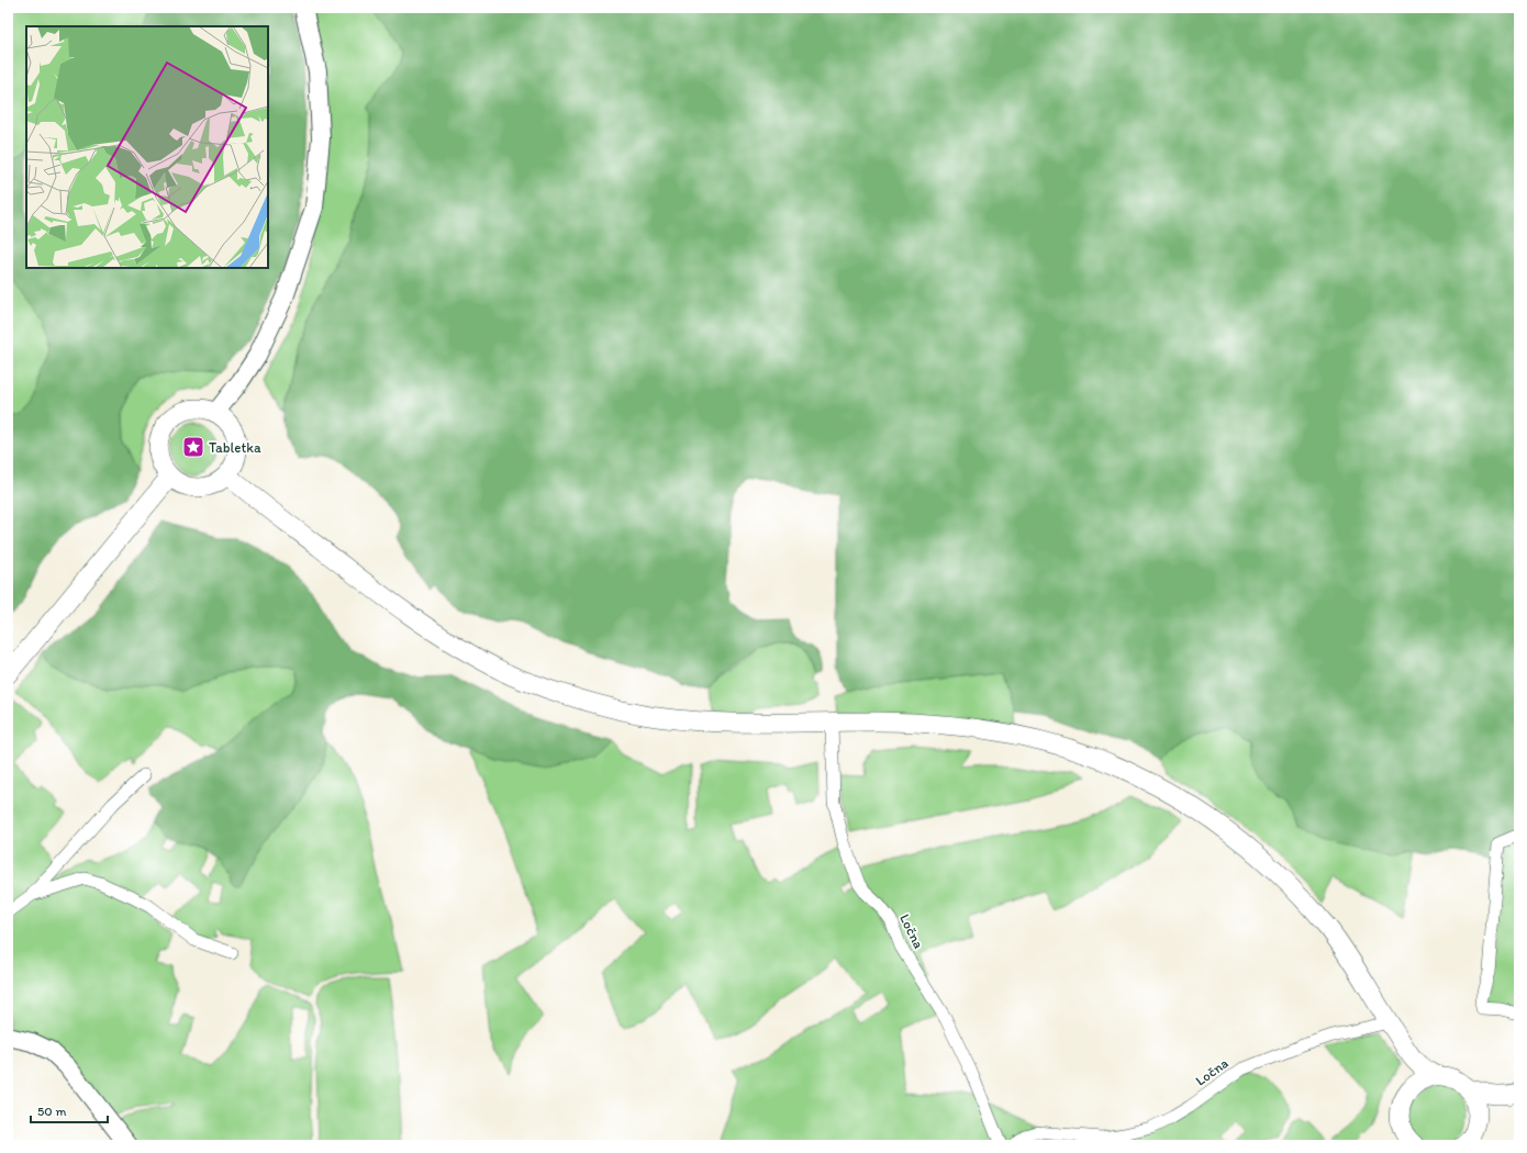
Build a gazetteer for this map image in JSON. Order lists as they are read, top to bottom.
{
  "streets": {
    "street": ["Ločna"]
  },
  "places": {
    "place": ["Tabletka"]
  },
  "scale_bar": "50 m"
}
